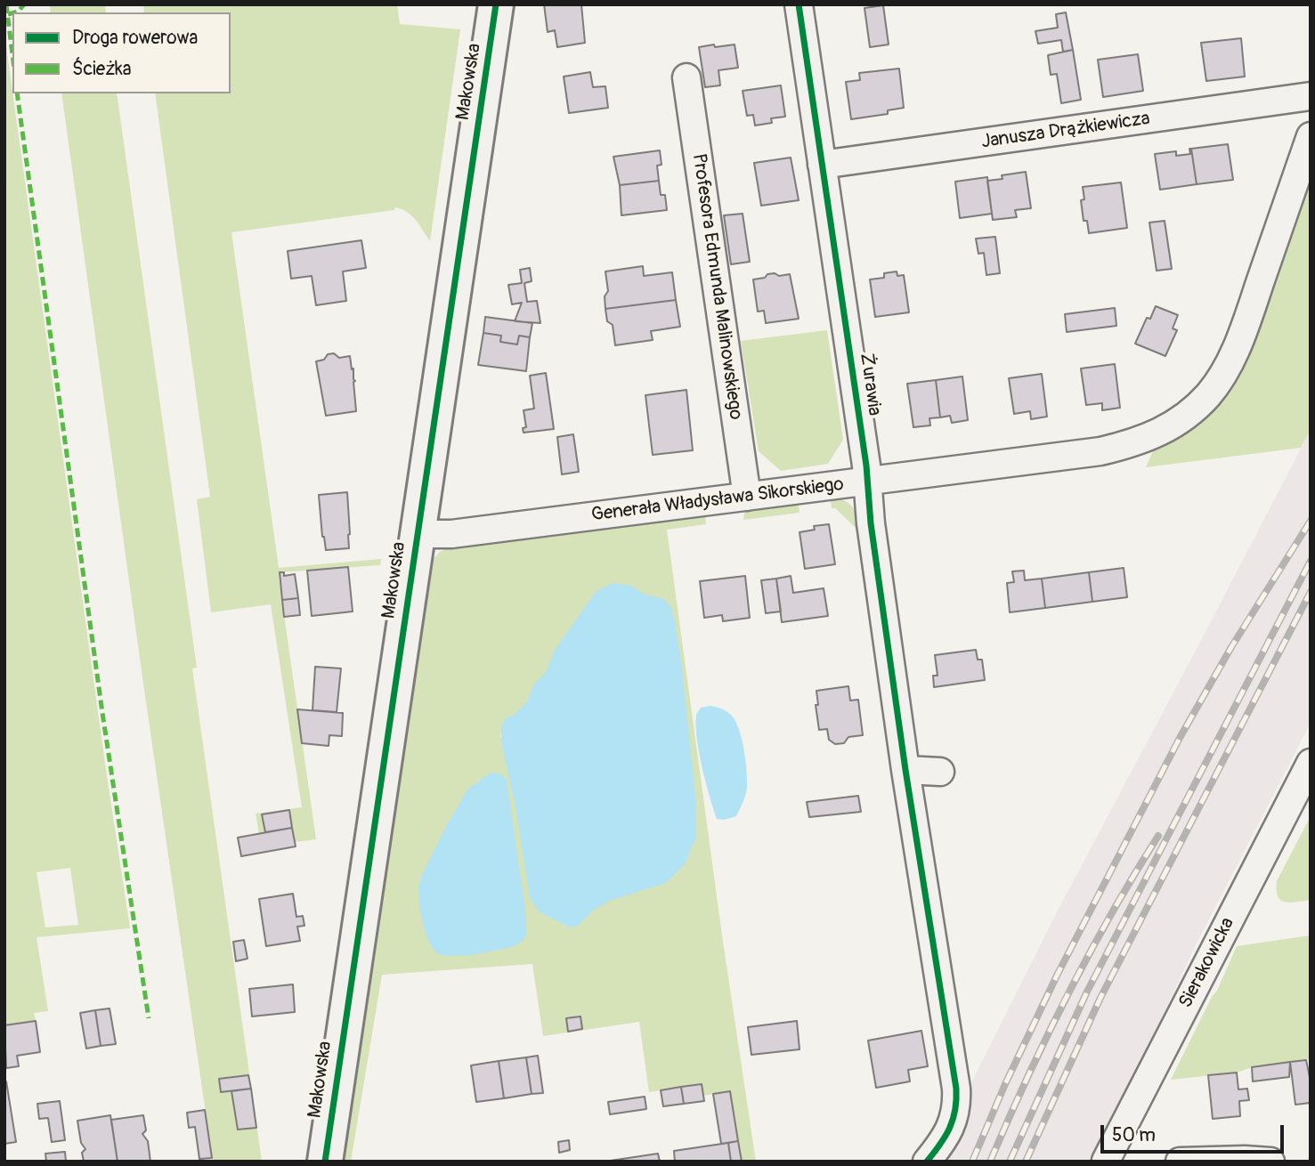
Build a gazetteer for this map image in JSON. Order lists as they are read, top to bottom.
{
  "streets": {
    "street": [
      "Makowska",
      "Janusza Drążkiewicza",
      "Profesora Edmunda Malinowskiego",
      "Żurawia",
      "Generała Władysława Sikorskiego",
      "Sierakowicka"
    ]
  },
  "crossings": [
    ["Makowska", "Generała Władysława Sikorskiego"],
    ["Janusza Drążkiewicza", "Żurawia"],
    ["Profesora Edmunda Malinowskiego", "Generała Władysława Sikorskiego"],
    ["Żurawia", "Generała Władysława Sikorskiego"]
  ],
  "legend": ["Droga rowerowa", "Ścieżka"],
  "scale_bar": "50 m"
}
